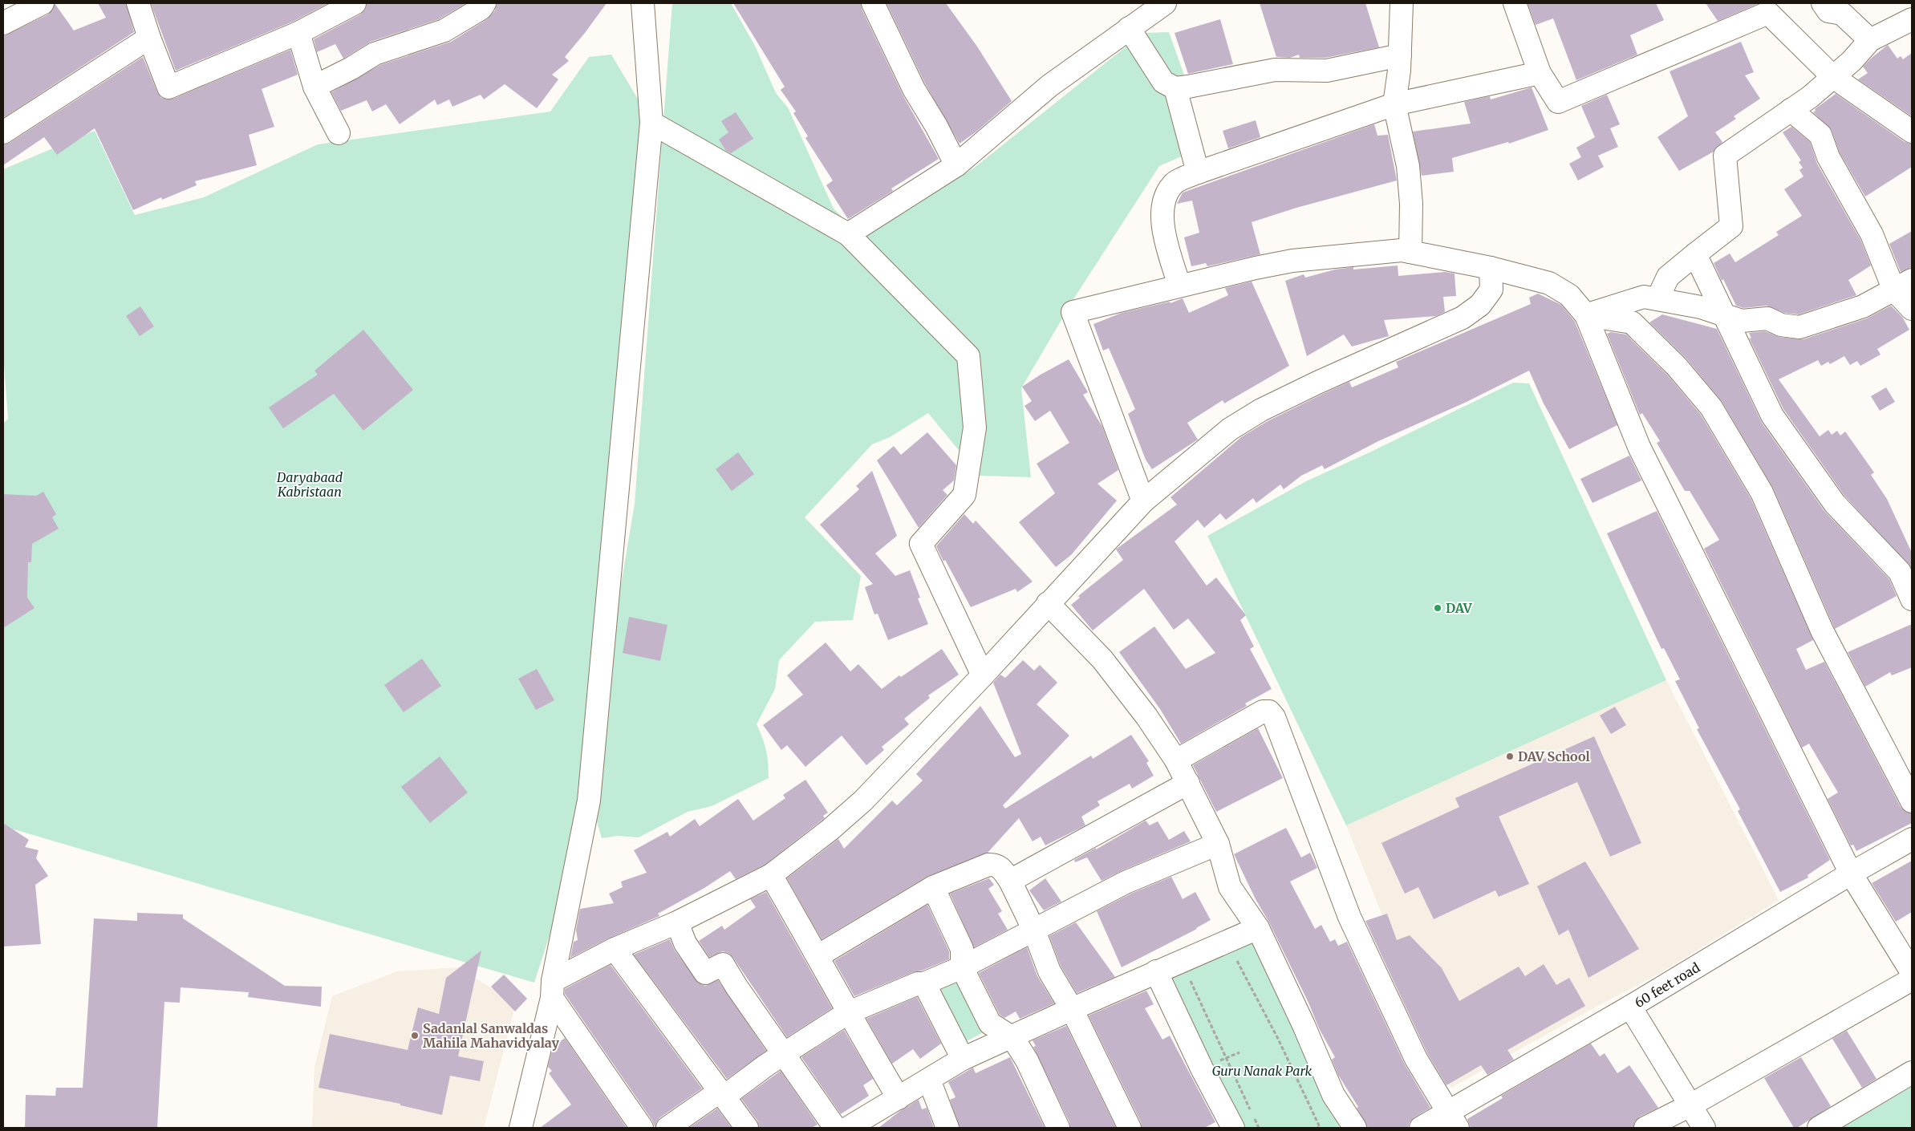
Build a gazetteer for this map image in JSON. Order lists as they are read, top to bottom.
{
  "streets": {
    "street": ["60 feet road"]
  },
  "parks": ["Daryabaad Kabristaan", "Guru Nanak Park"],
  "places": ["DAV", "DAV School", "Sadanlal Sanwaldas Mahila Mahavidyalay"]
}
